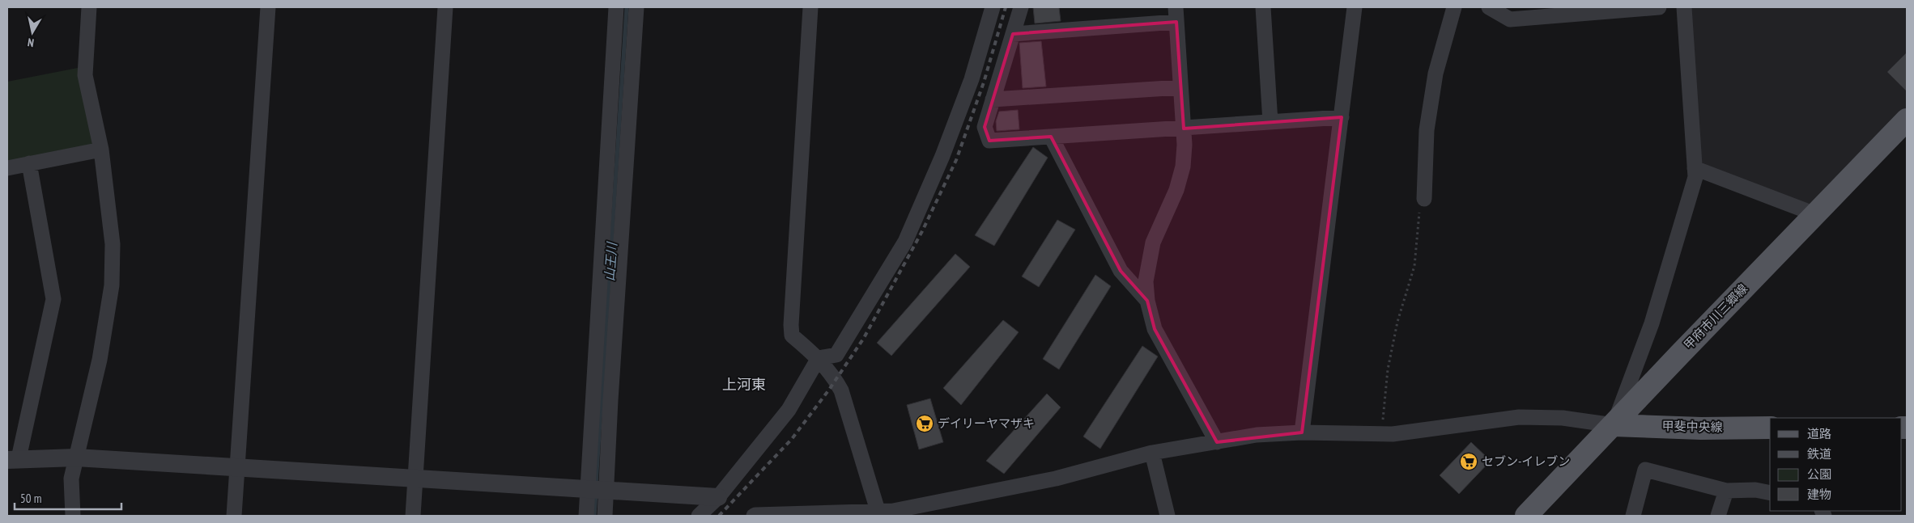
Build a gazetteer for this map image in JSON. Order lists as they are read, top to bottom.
{
  "streets": {
    "main road": ["甲府市川三郷線", "甲斐中央線"]
  },
  "crossings": [
    ["甲府市川三郷線", "甲斐中央線"]
  ],
  "districts": ["上河東"],
  "water": ["山王川"],
  "places": {
    "supermarket": ["デイリーヤマザキ", "セブン-イレブン"]
  },
  "legend": [
    "道路",
    "鉄道",
    "公園",
    "建物"
  ],
  "scale_bar": "50 m",
  "north": "bottom"
}
